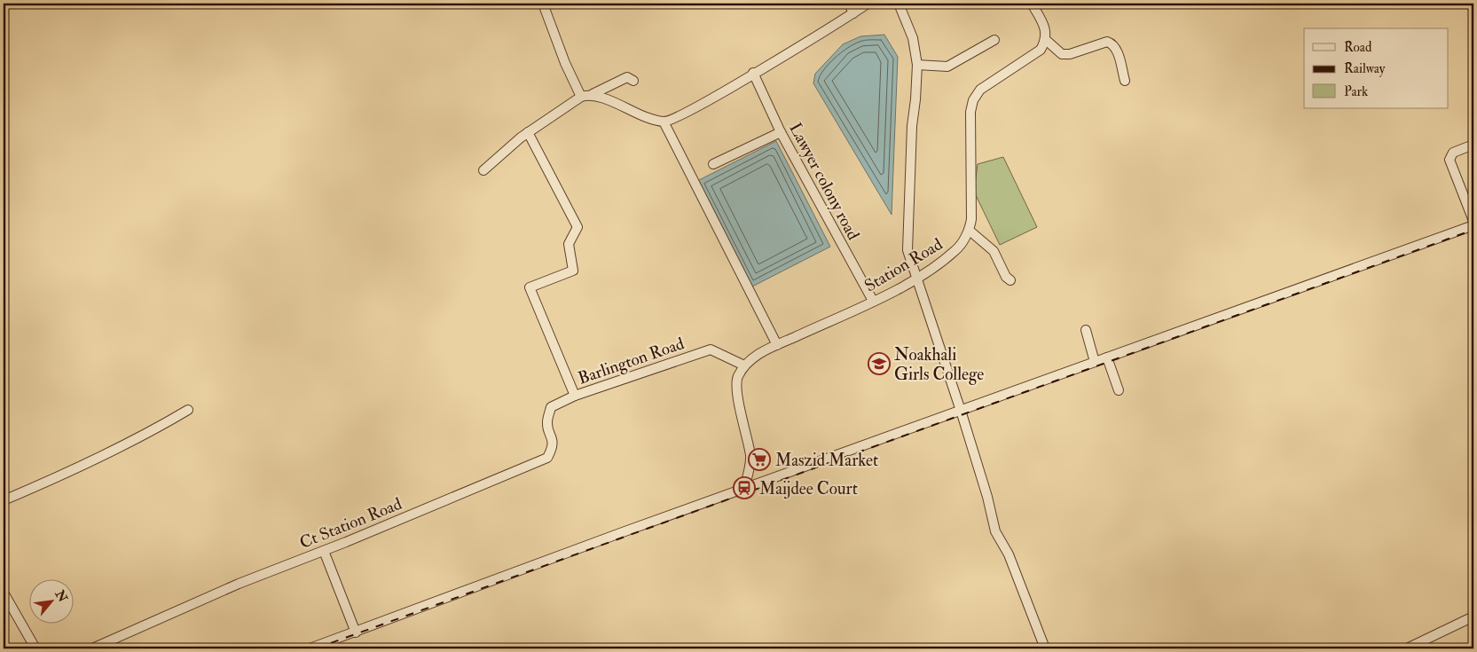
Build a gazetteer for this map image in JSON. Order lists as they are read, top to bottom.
{
  "streets": {
    "street": [
      "Lawyer colony road",
      "Station Road",
      "Barlington Road",
      "Ct Station Road"
    ]
  },
  "crossings": [
    ["Lawyer colony road", "Station Road"],
    ["Station Road", "Barlington Road"],
    ["Barlington Road", "Ct Station Road"]
  ],
  "places": {
    "school or university": ["Noakhali Girls College"],
    "supermarket": ["Maszid Market"],
    "station": ["Maijdee Court"]
  },
  "legend": ["Road", "Railway", "Park"],
  "north": "top right"
}
